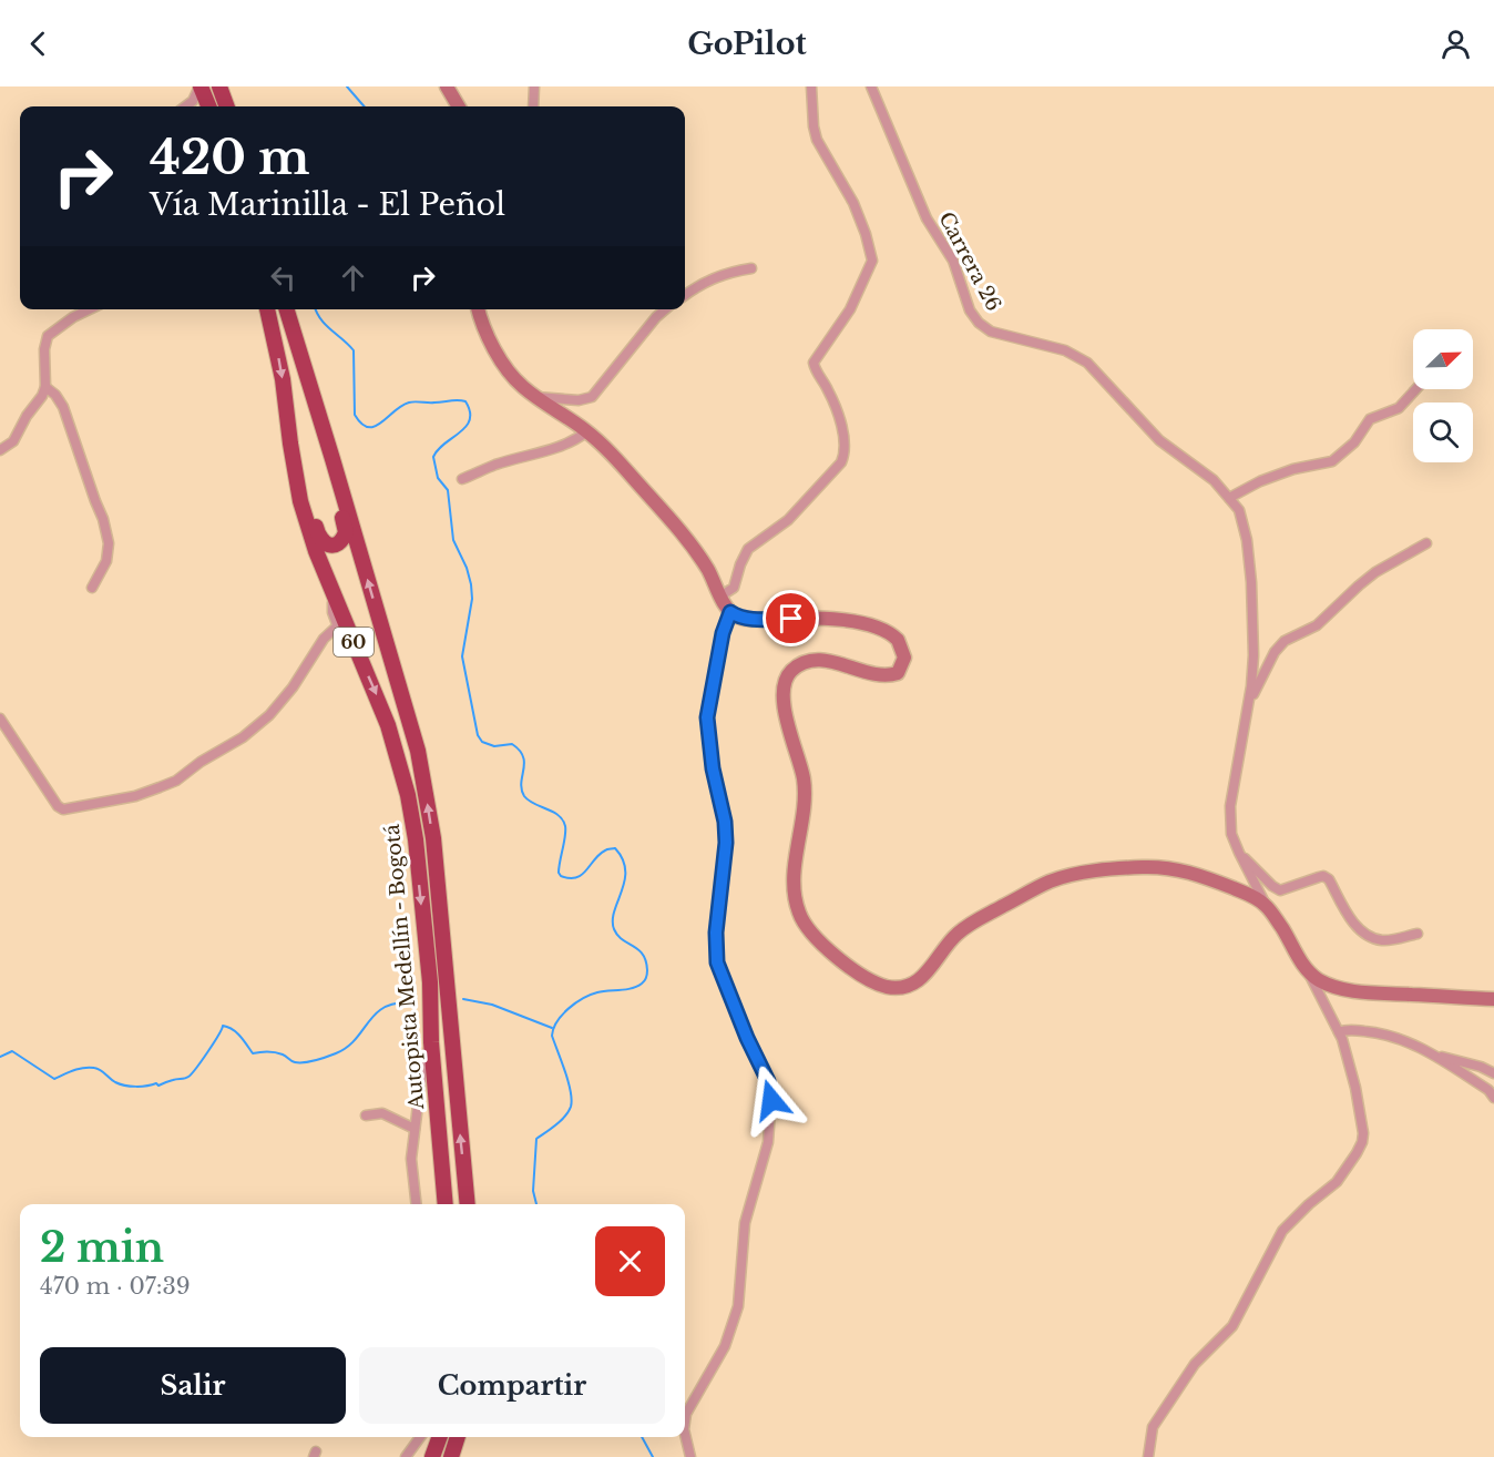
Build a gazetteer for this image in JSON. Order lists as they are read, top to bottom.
{
  "streets": {
    "highway": ["60", "Autopista Medellín - Bogotá"],
    "street": ["Carrera 26"]
  },
  "north": "top right",
  "page": {
    "header": "GoPilot",
    "turn": ["420 m", "Vía Marinilla - El Peñol"],
    "heading": ["2 min", "470 m · 07:39"],
    "buttons": ["Salir", "Compartir"]
  }
}
